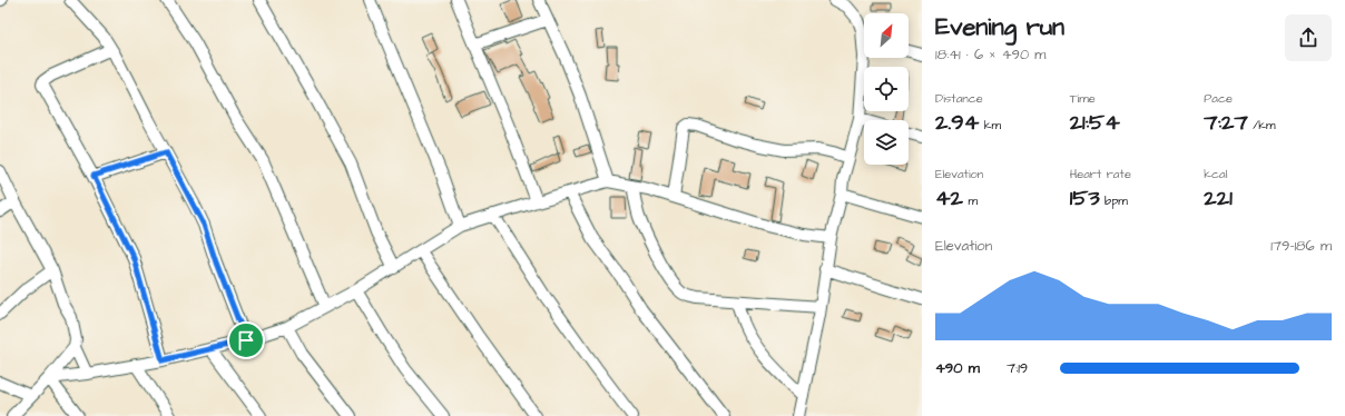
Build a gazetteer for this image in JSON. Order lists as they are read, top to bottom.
{
  "north": "top right",
  "page": {
    "heading": ["Evening run", "18:41 · 6 × 490 m"],
    "stats": [
      ["Distance", "2.94 km"],
      ["Time", "21:54"],
      ["Pace", "7:27 /km"],
      ["Elevation", "42 m"],
      ["Heart rate", "153 bpm"],
      ["kcal", "221"]
    ],
    "chart": ["Elevation", "179–186 m"],
    "list": [
      {
        "name": "490 m",
        "note": "7:19"
      }
    ]
  }
}
